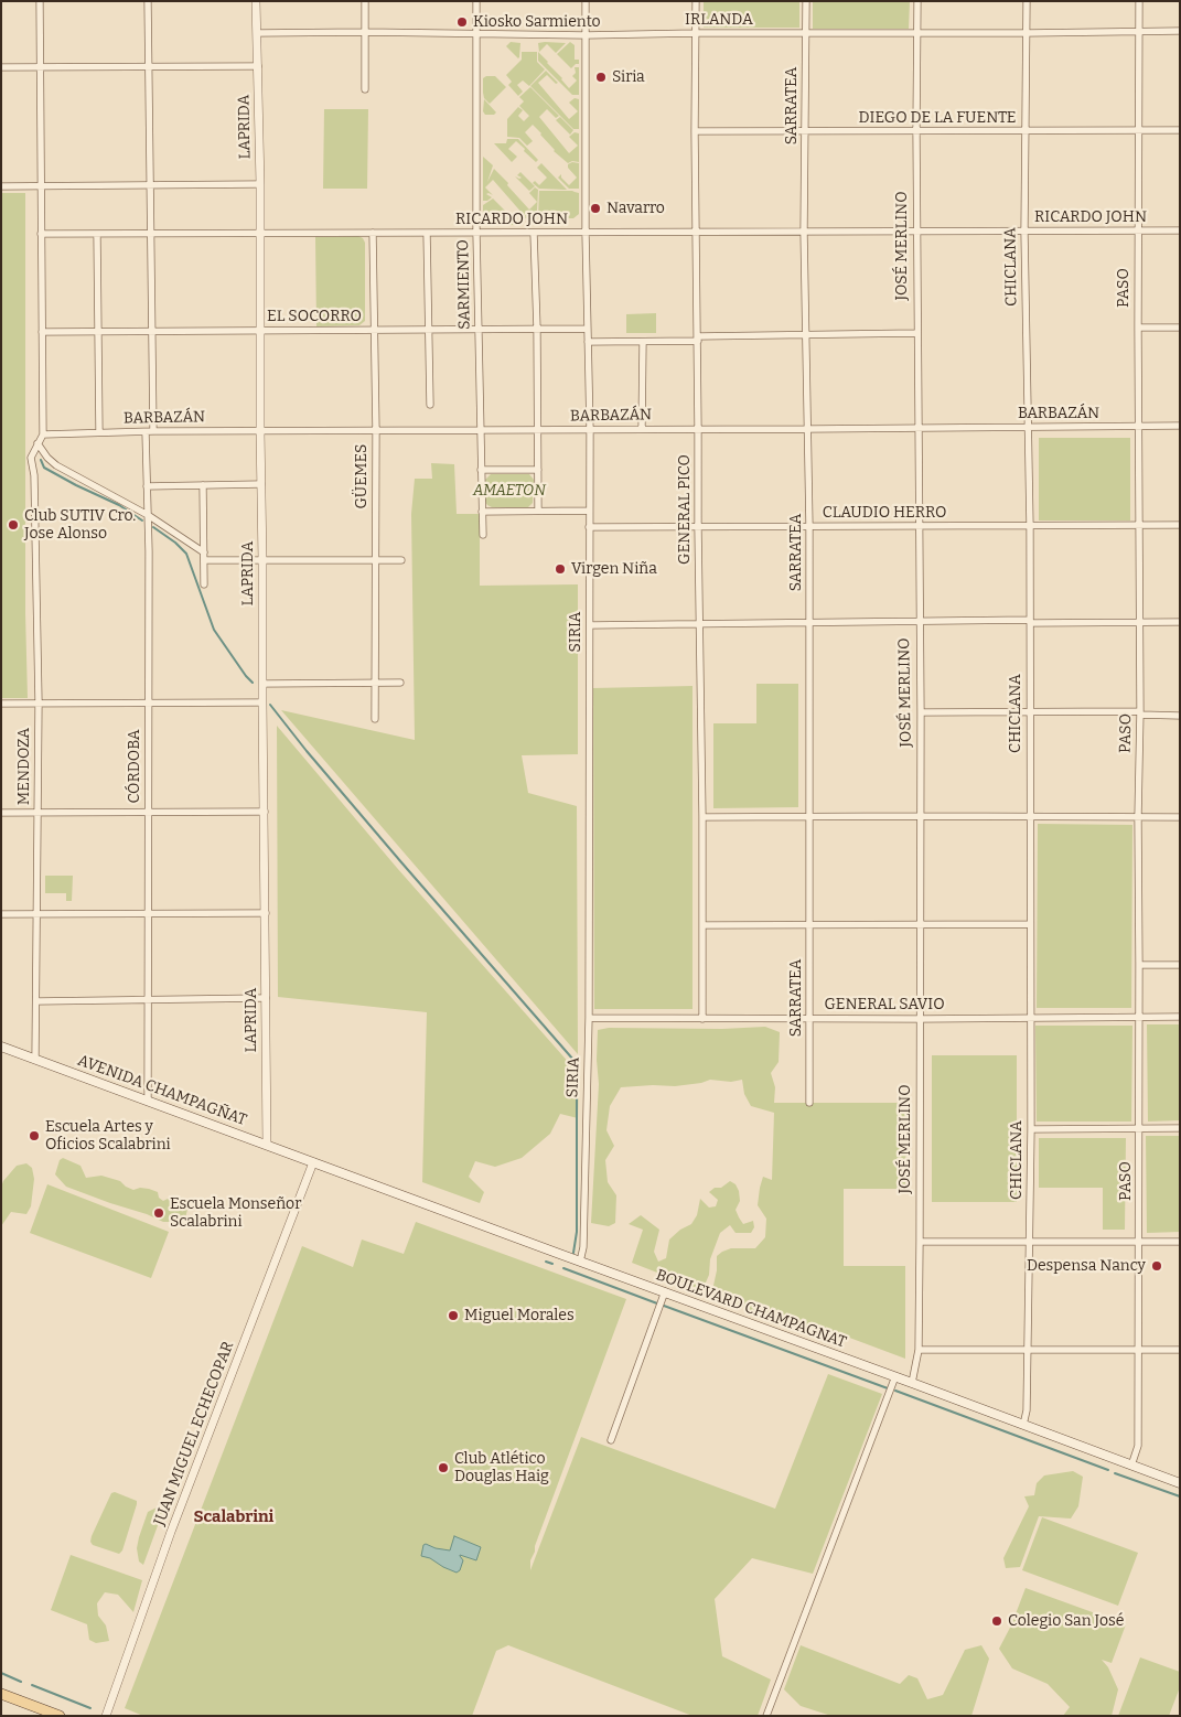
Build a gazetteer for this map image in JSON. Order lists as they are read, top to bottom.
{
  "streets": {
    "main road": ["AVENIDA CHAMPAGÑAT", "BOULEVARD CHAMPAGNAT"],
    "street": [
      "IRLANDA",
      "SARRATEA",
      "DIEGO DE LA FUENTE",
      "LAPRIDA",
      "RICARDO JOHN",
      "JOSÉ MERLINO",
      "CHICLANA",
      "SARMIENTO",
      "PASO",
      "EL SOCORRO",
      "BARBAZÁN",
      "GÜEMES",
      "GENERAL PICO",
      "CLAUDIO HERRO",
      "SIRIA",
      "MENDOZA",
      "CÓRDOBA",
      "GENERAL SAVIO",
      "JUAN MIGUEL ECHECOPAR"
    ]
  },
  "crossings": [
    ["IRLANDA", "SARRATEA"],
    ["IRLANDA", "LAPRIDA"],
    ["IRLANDA", "JOSÉ MERLINO"],
    ["IRLANDA", "CHICLANA"],
    ["IRLANDA", "SARMIENTO"],
    ["IRLANDA", "PASO"],
    ["IRLANDA", "GENERAL PICO"],
    ["IRLANDA", "SIRIA"],
    ["SARRATEA", "DIEGO DE LA FUENTE"],
    ["SARRATEA", "RICARDO JOHN"],
    ["SARRATEA", "BARBAZÁN"],
    ["SARRATEA", "CLAUDIO HERRO"],
    ["SARRATEA", "GENERAL SAVIO"],
    ["DIEGO DE LA FUENTE", "JOSÉ MERLINO"],
    ["DIEGO DE LA FUENTE", "CHICLANA"],
    ["DIEGO DE LA FUENTE", "PASO"],
    ["DIEGO DE LA FUENTE", "GENERAL PICO"],
    ["LAPRIDA", "RICARDO JOHN"],
    ["LAPRIDA", "EL SOCORRO"],
    ["LAPRIDA", "BARBAZÁN"],
    ["LAPRIDA", "AVENIDA CHAMPAGÑAT"],
    ["RICARDO JOHN", "JOSÉ MERLINO"],
    ["RICARDO JOHN", "CHICLANA"],
    ["RICARDO JOHN", "SARMIENTO"],
    ["RICARDO JOHN", "PASO"],
    ["RICARDO JOHN", "GÜEMES"],
    ["RICARDO JOHN", "GENERAL PICO"],
    ["RICARDO JOHN", "SIRIA"],
    ["JOSÉ MERLINO", "BARBAZÁN"],
    ["JOSÉ MERLINO", "CLAUDIO HERRO"],
    ["JOSÉ MERLINO", "GENERAL SAVIO"],
    ["JOSÉ MERLINO", "BOULEVARD CHAMPAGNAT"],
    ["CHICLANA", "BARBAZÁN"],
    ["CHICLANA", "CLAUDIO HERRO"],
    ["CHICLANA", "GENERAL SAVIO"],
    ["CHICLANA", "BOULEVARD CHAMPAGNAT"],
    ["SARMIENTO", "EL SOCORRO"],
    ["SARMIENTO", "BARBAZÁN"],
    ["PASO", "BARBAZÁN"],
    ["PASO", "CLAUDIO HERRO"],
    ["PASO", "GENERAL SAVIO"],
    ["PASO", "BOULEVARD CHAMPAGNAT"],
    ["EL SOCORRO", "GÜEMES"],
    ["EL SOCORRO", "SIRIA"],
    ["BARBAZÁN", "GÜEMES"],
    ["BARBAZÁN", "GENERAL PICO"],
    ["BARBAZÁN", "SIRIA"],
    ["BARBAZÁN", "CÓRDOBA"],
    ["GENERAL PICO", "CLAUDIO HERRO"],
    ["GENERAL PICO", "GENERAL SAVIO"],
    ["CLAUDIO HERRO", "SIRIA"],
    ["SIRIA", "GENERAL SAVIO"],
    ["SIRIA", "BOULEVARD CHAMPAGNAT"],
    ["MENDOZA", "AVENIDA CHAMPAGÑAT"],
    ["CÓRDOBA", "AVENIDA CHAMPAGÑAT"],
    ["AVENIDA CHAMPAGÑAT", "BOULEVARD CHAMPAGNAT"],
    ["AVENIDA CHAMPAGÑAT", "JUAN MIGUEL ECHECOPAR"],
    ["BOULEVARD CHAMPAGNAT", "JUAN MIGUEL ECHECOPAR"]
  ],
  "districts": ["Scalabrini"],
  "parks": ["AMAETON"],
  "places": [
    "Kiosko Sarmiento",
    "Siria",
    "Navarro",
    "Club SUTIV Cro. Jose Alonso",
    "Virgen Niña",
    "Escuela Artes y Oficios Scalabrini",
    "Escuela Monseñor Scalabrini",
    "Despensa Nancy",
    "Miguel Morales",
    "Club Atlético Douglas Haig",
    "Colegio San José"
  ]
}
